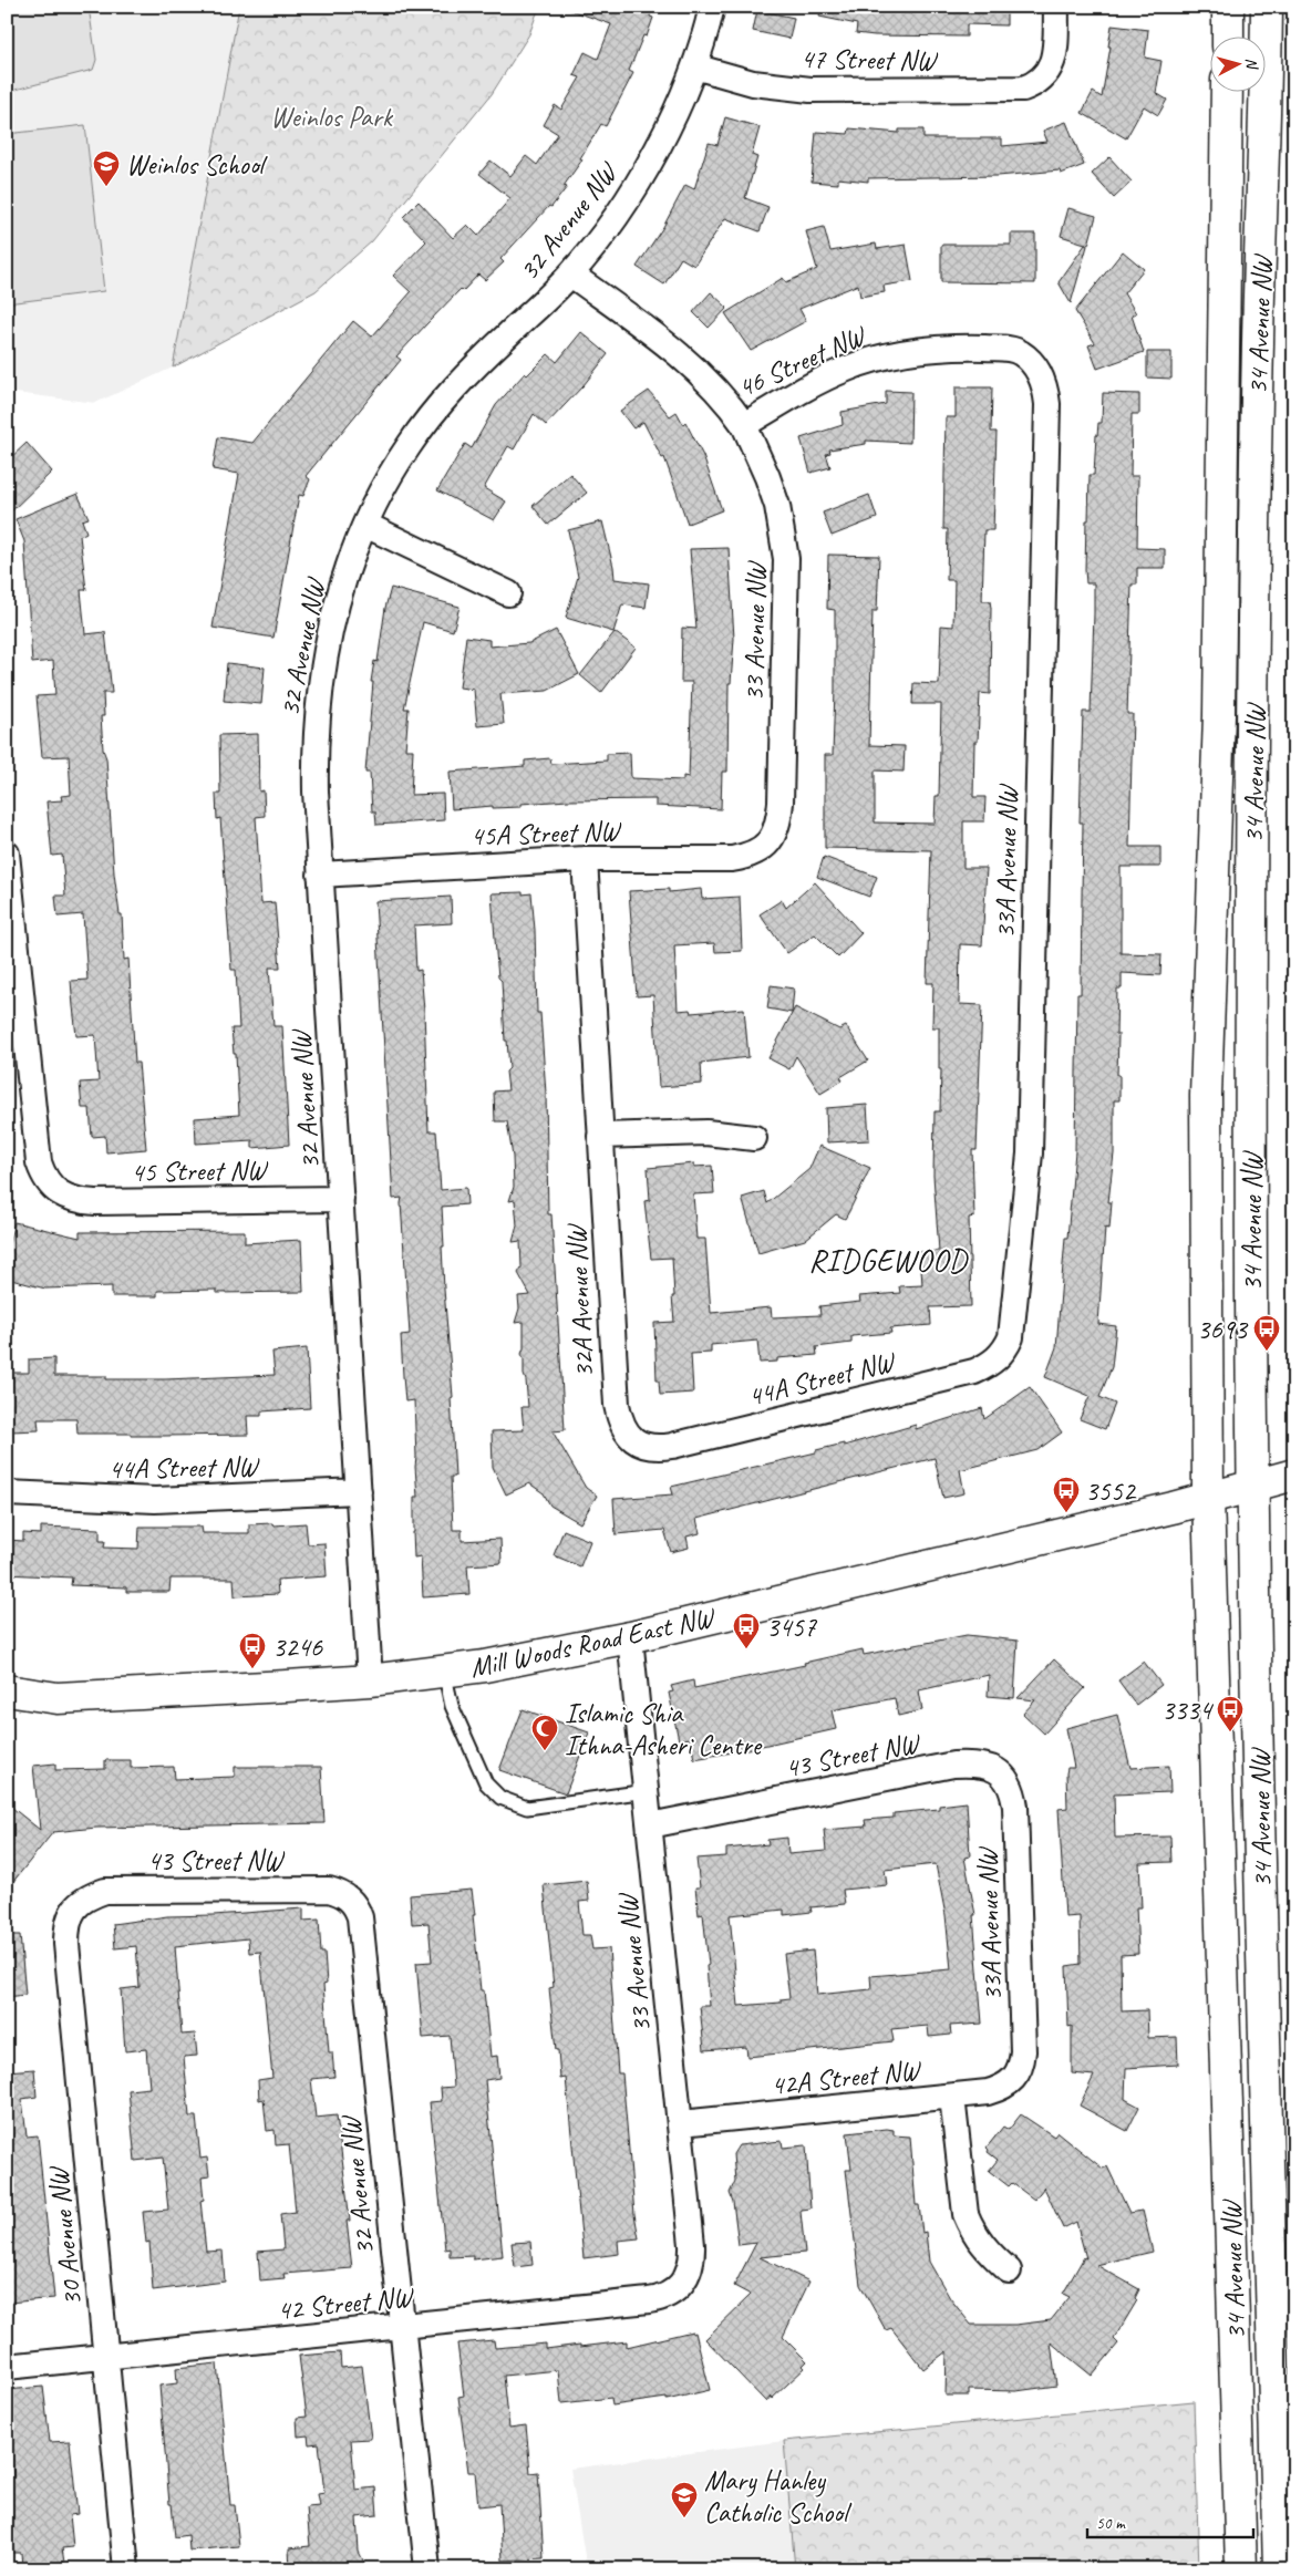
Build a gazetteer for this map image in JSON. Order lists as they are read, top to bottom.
{
  "streets": {
    "main road": ["34 Avenue NW", "Mill Woods Road East NW"],
    "street": [
      "47 Street NW",
      "32 Avenue NW",
      "46 Street NW",
      "33 Avenue NW",
      "45A Street NW",
      "33A Avenue NW",
      "45 Street NW",
      "32A Avenue NW",
      "44A Street NW",
      "43 Street NW",
      "42A Street NW",
      "30 Avenue NW",
      "42 Street NW"
    ]
  },
  "crossings": [
    ["47 Street NW", "32 Avenue NW"],
    ["32 Avenue NW", "46 Street NW"],
    ["32 Avenue NW", "45A Street NW"],
    ["32 Avenue NW", "45 Street NW"],
    ["32 Avenue NW", "44A Street NW"],
    ["32 Avenue NW", "Mill Woods Road East NW"],
    ["32 Avenue NW", "43 Street NW"],
    ["32 Avenue NW", "42 Street NW"],
    ["34 Avenue NW", "Mill Woods Road East NW"],
    ["46 Street NW", "33 Avenue NW"],
    ["46 Street NW", "33A Avenue NW"],
    ["33 Avenue NW", "45A Street NW"],
    ["33 Avenue NW", "Mill Woods Road East NW"],
    ["33 Avenue NW", "43 Street NW"],
    ["33 Avenue NW", "42A Street NW"],
    ["33 Avenue NW", "42 Street NW"],
    ["45A Street NW", "32A Avenue NW"],
    ["33A Avenue NW", "44A Street NW"],
    ["33A Avenue NW", "43 Street NW"],
    ["33A Avenue NW", "42A Street NW"],
    ["32A Avenue NW", "44A Street NW"],
    ["43 Street NW", "30 Avenue NW"],
    ["30 Avenue NW", "42 Street NW"]
  ],
  "districts": ["RIDGEWOOD"],
  "parks": ["Weinlos Park"],
  "places": {
    "school or university": ["Weinlos School", "Mary Hanley Catholic School"],
    "bus stop": [
      "3693",
      "3552",
      "3457",
      "3246",
      "3334"
    ],
    "mosque": ["Islamic Shia Ithna-Asheri Centre"]
  },
  "scale_bar": "50 m",
  "north": "right"
}
